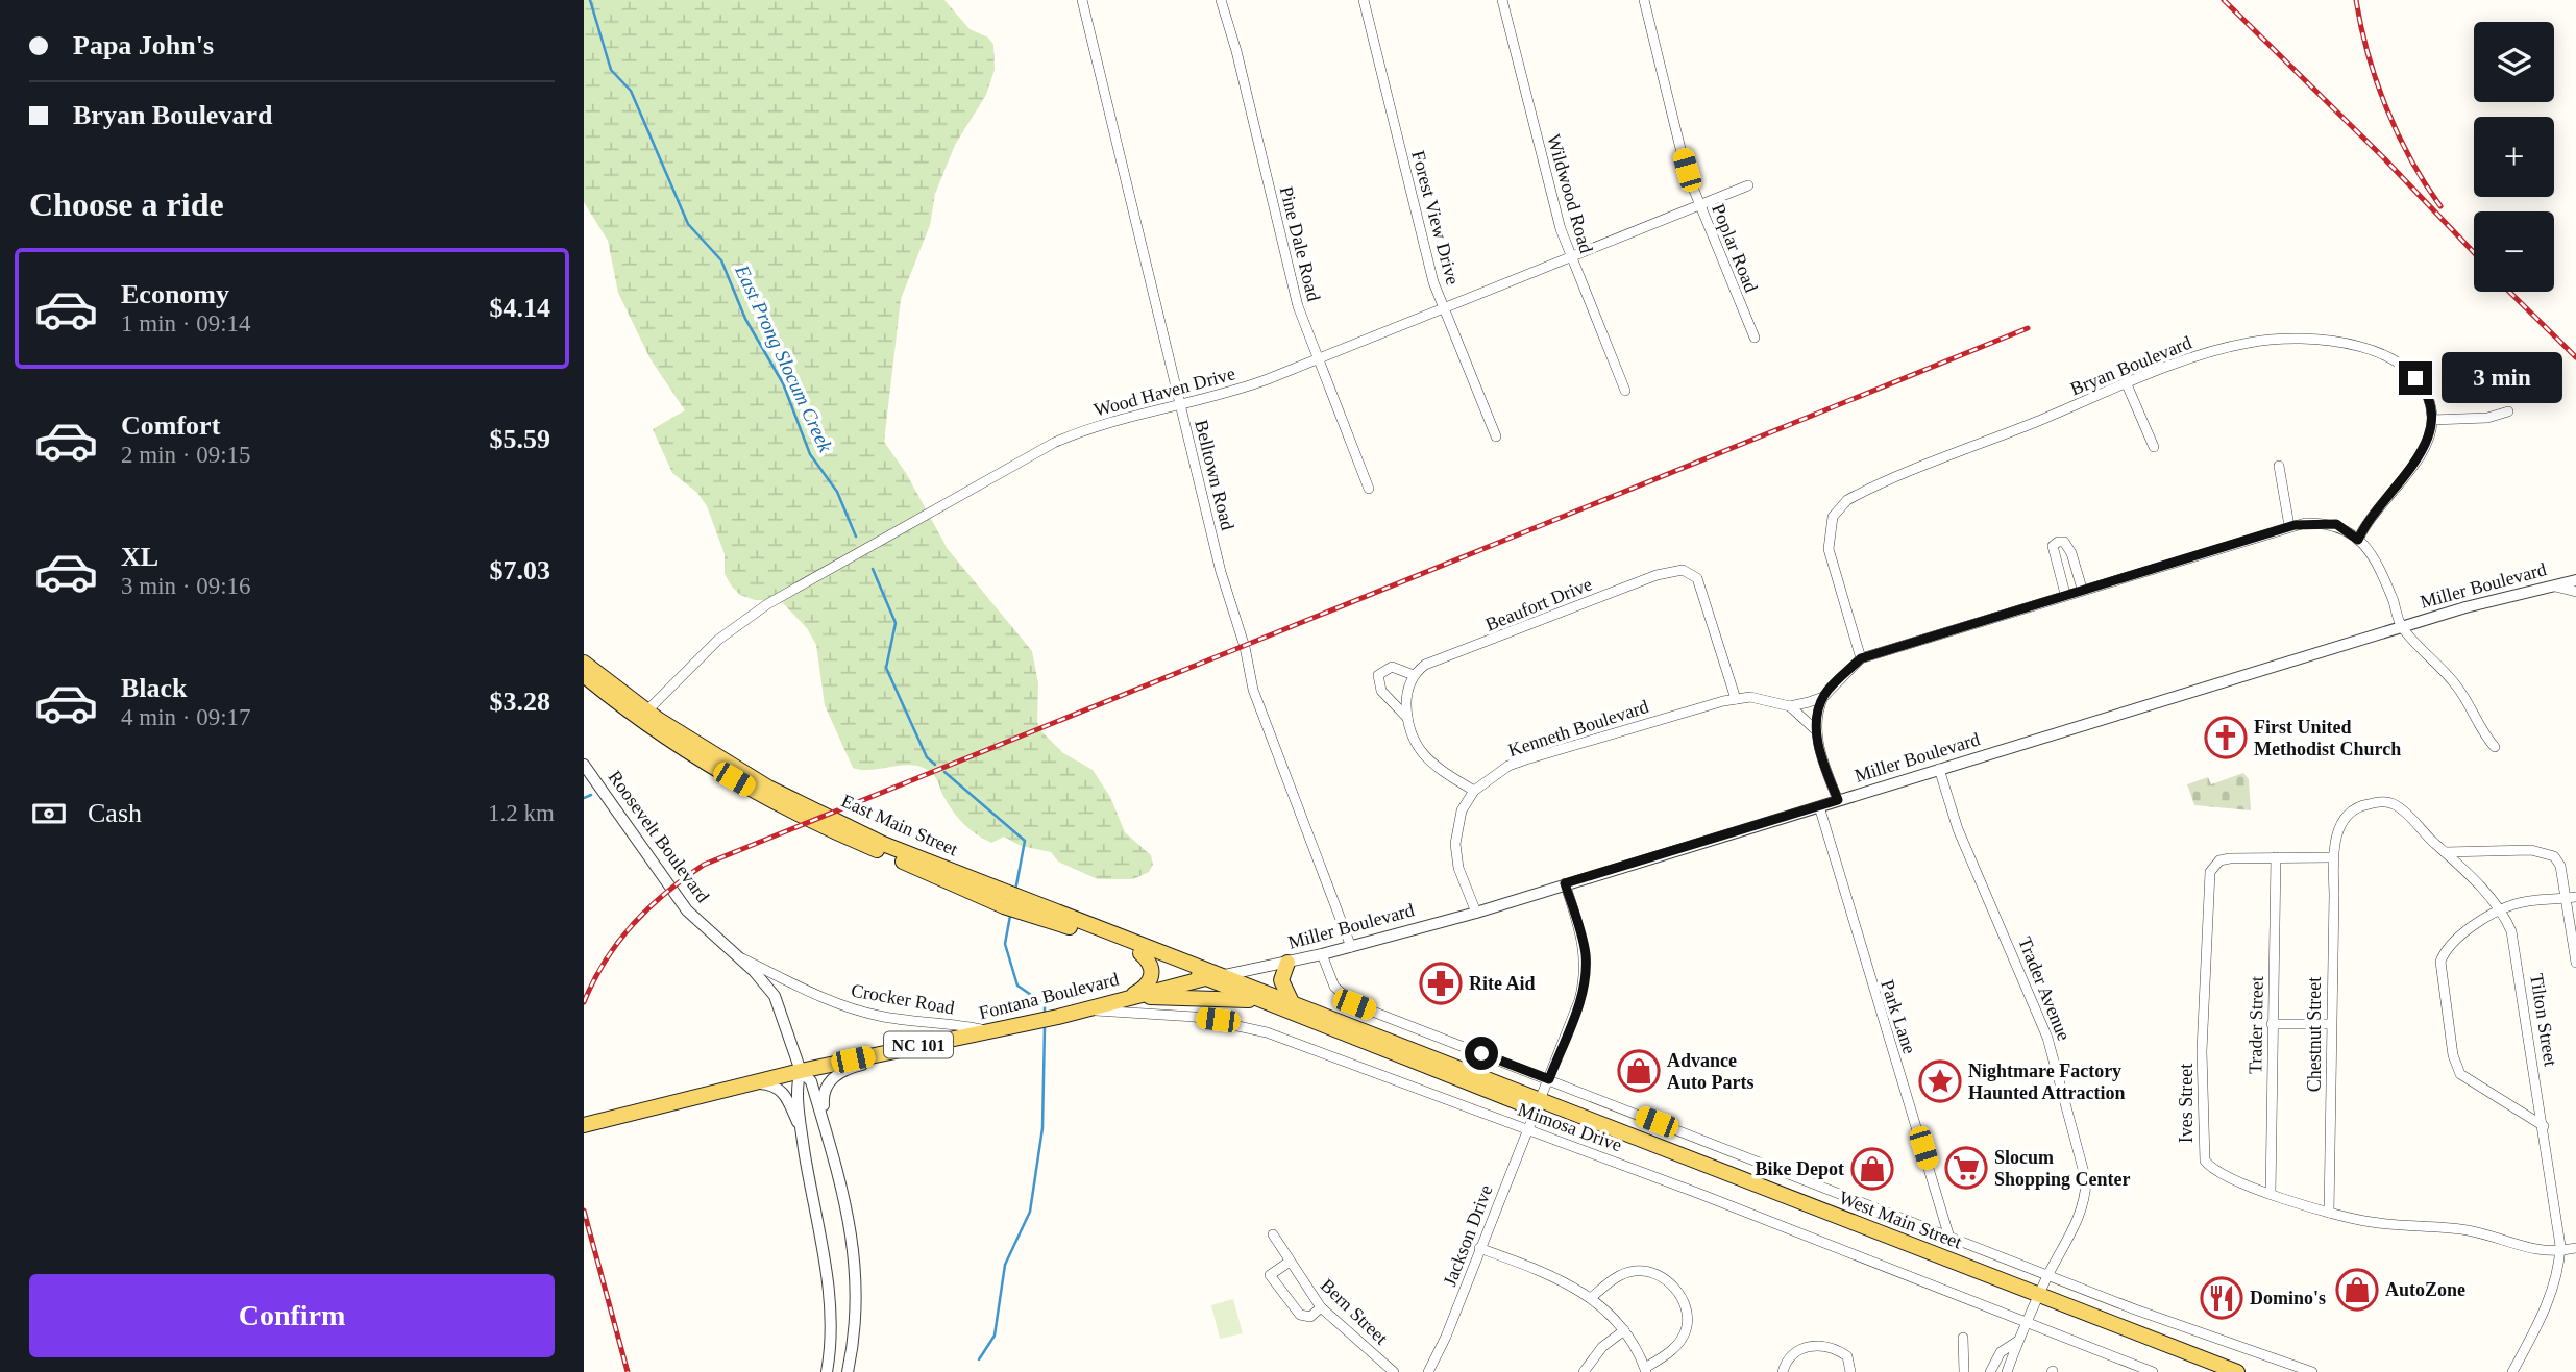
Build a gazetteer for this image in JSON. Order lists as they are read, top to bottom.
{
  "streets": {
    "main road": [
      "East Main Street",
      "Fontana Boulevard",
      "NC 101",
      "West Main Street"
    ],
    "street": [
      "Wildwood Road",
      "Forest View Drive",
      "Pine Dale Road",
      "Poplar Road",
      "Bryan Boulevard",
      "Wood Haven Drive",
      "Belltown Road",
      "Miller Boulevard",
      "Beaufort Drive",
      "Kenneth Boulevard",
      "Roosevelt Boulevard",
      "Trader Avenue",
      "Crocker Road",
      "Park Lane",
      "Tilton Street",
      "Trader Street",
      "Chestnut Street",
      "Ives Street",
      "Mimosa Drive",
      "Jackson Drive",
      "Bern Street"
    ]
  },
  "crossings": [
    ["Wildwood Road", "Wood Haven Drive"],
    ["Forest View Drive", "Wood Haven Drive"],
    ["Pine Dale Road", "Wood Haven Drive"],
    ["Poplar Road", "Wood Haven Drive"],
    ["Wood Haven Drive", "Belltown Road"],
    ["Wood Haven Drive", "East Main Street"],
    ["Belltown Road", "Miller Boulevard"],
    ["Miller Boulevard", "Kenneth Boulevard"],
    ["Miller Boulevard", "East Main Street"],
    ["Miller Boulevard", "Trader Avenue"],
    ["Miller Boulevard", "Fontana Boulevard"],
    ["Miller Boulevard", "Park Lane"],
    ["Miller Boulevard", "West Main Street"],
    ["Miller Boulevard", "Jackson Drive"],
    ["Beaufort Drive", "Kenneth Boulevard"],
    ["East Main Street", "Fontana Boulevard"],
    ["East Main Street", "West Main Street"],
    ["Roosevelt Boulevard", "Fontana Boulevard"],
    ["Roosevelt Boulevard", "Crocker Road"],
    ["Trader Avenue", "Mimosa Drive"],
    ["Trader Avenue", "West Main Street"],
    ["Fontana Boulevard", "Crocker Road"],
    ["Fontana Boulevard", "Mimosa Drive"],
    ["Fontana Boulevard", "West Main Street"],
    ["Tilton Street", "Chestnut Street"],
    ["Tilton Street", "Ives Street"],
    ["Trader Street", "Ives Street"],
    ["Chestnut Street", "Ives Street"],
    ["Mimosa Drive", "Jackson Drive"],
    ["West Main Street", "Jackson Drive"]
  ],
  "water": ["East Prong Slocum Creek"],
  "places": {
    "church": ["First United Methodist Church"],
    "pharmacy": ["Rite Aid"],
    "shop": ["Advance Auto Parts", "Bike Depot", "AutoZone"],
    "place": ["Nightmare Factory Haunted Attraction"],
    "supermarket": ["Slocum Shopping Center"],
    "restaurant": ["Domino's"]
  },
  "page": {
    "banner": ["Papa John's", "Bryan Boulevard"],
    "map_buttons": ["+", "−"],
    "heading": "Choose a ride",
    "list": [
      {
        "name": "Economy",
        "note": "1 min · 09:14",
        "value": "$4.14"
      },
      {
        "name": "Comfort",
        "note": "2 min · 09:15",
        "value": "$5.59"
      },
      {
        "name": "XL",
        "note": "3 min · 09:16",
        "value": "$7.03"
      },
      {
        "name": "Black",
        "note": "4 min · 09:17",
        "value": "$3.28"
      }
    ],
    "bubble": "3 min",
    "pay": ["Cash", "1.2 km"],
    "buttons": "Confirm"
  }
}
